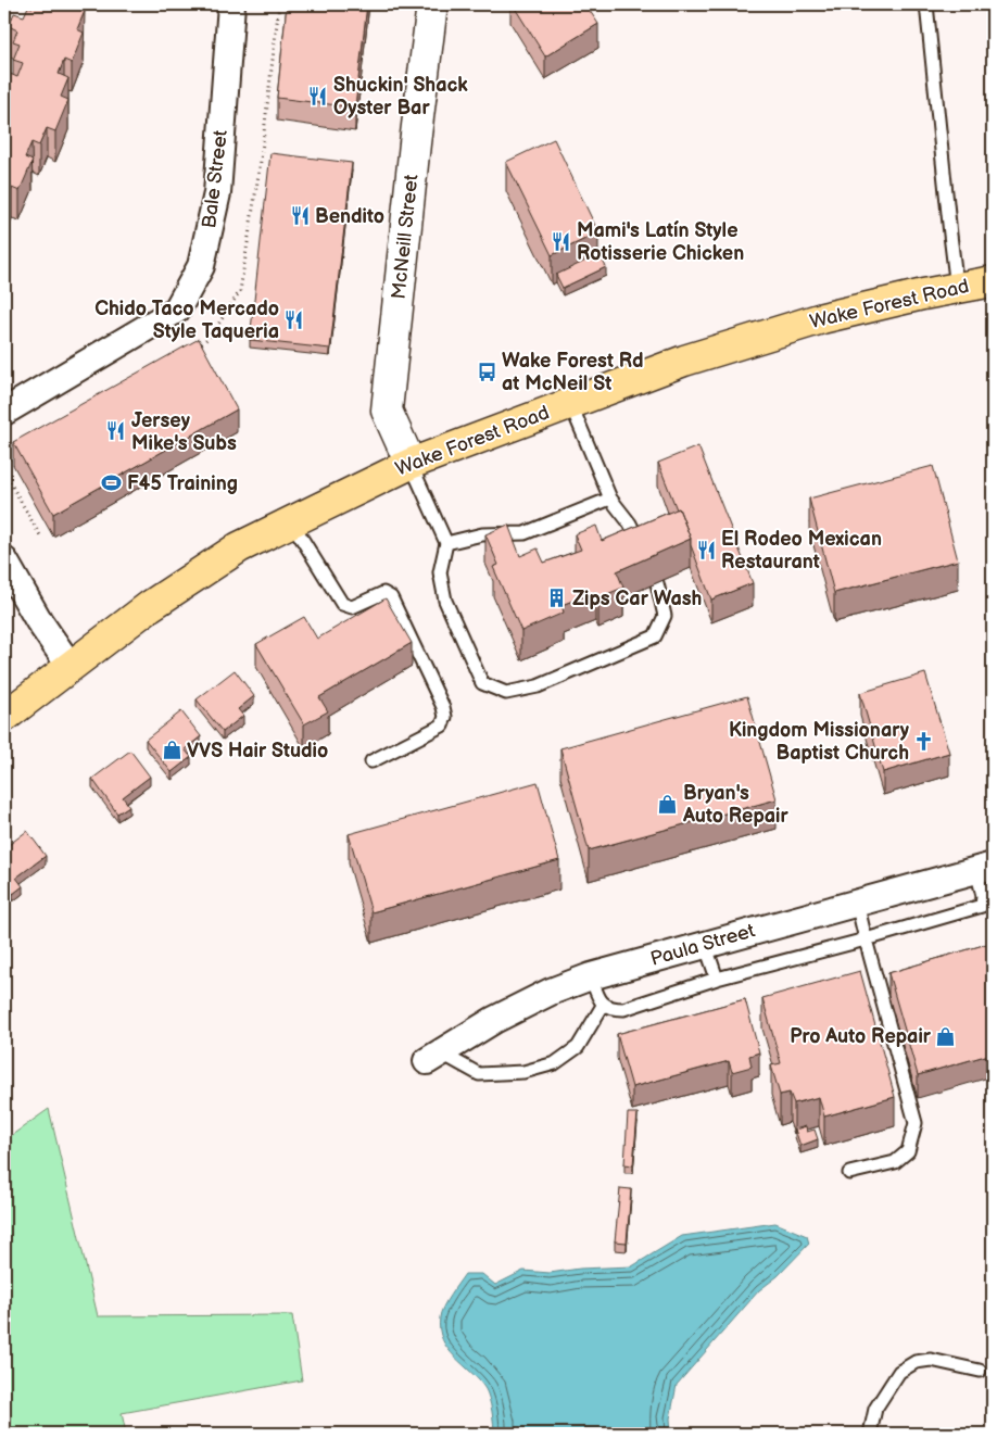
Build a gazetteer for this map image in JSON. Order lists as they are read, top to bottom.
{
  "streets": {
    "main road": ["Wake Forest Road"],
    "street": ["Bale Street", "McNeill Street", "Paula Street"]
  },
  "crossings": [
    ["McNeill Street", "Wake Forest Road"]
  ],
  "places": {
    "restaurant": [
      "Shuckin' Shack Oyster Bar",
      "Bendito",
      "Mami's Latín Style Rotisserie Chicken",
      "Chido Taco Mercado Style Taqueria",
      "Jersey Mike's Subs",
      "El Rodeo Mexican Restaurant"
    ],
    "bus stop": ["Wake Forest Rd at McNeil St"],
    "sports": ["F45 Training"],
    "building": ["Zips Car Wash"],
    "church": ["Kingdom Missionary Baptist Church"],
    "shop": ["VVS Hair Studio", "Bryan's Auto Repair", "Pro Auto Repair"]
  }
}
